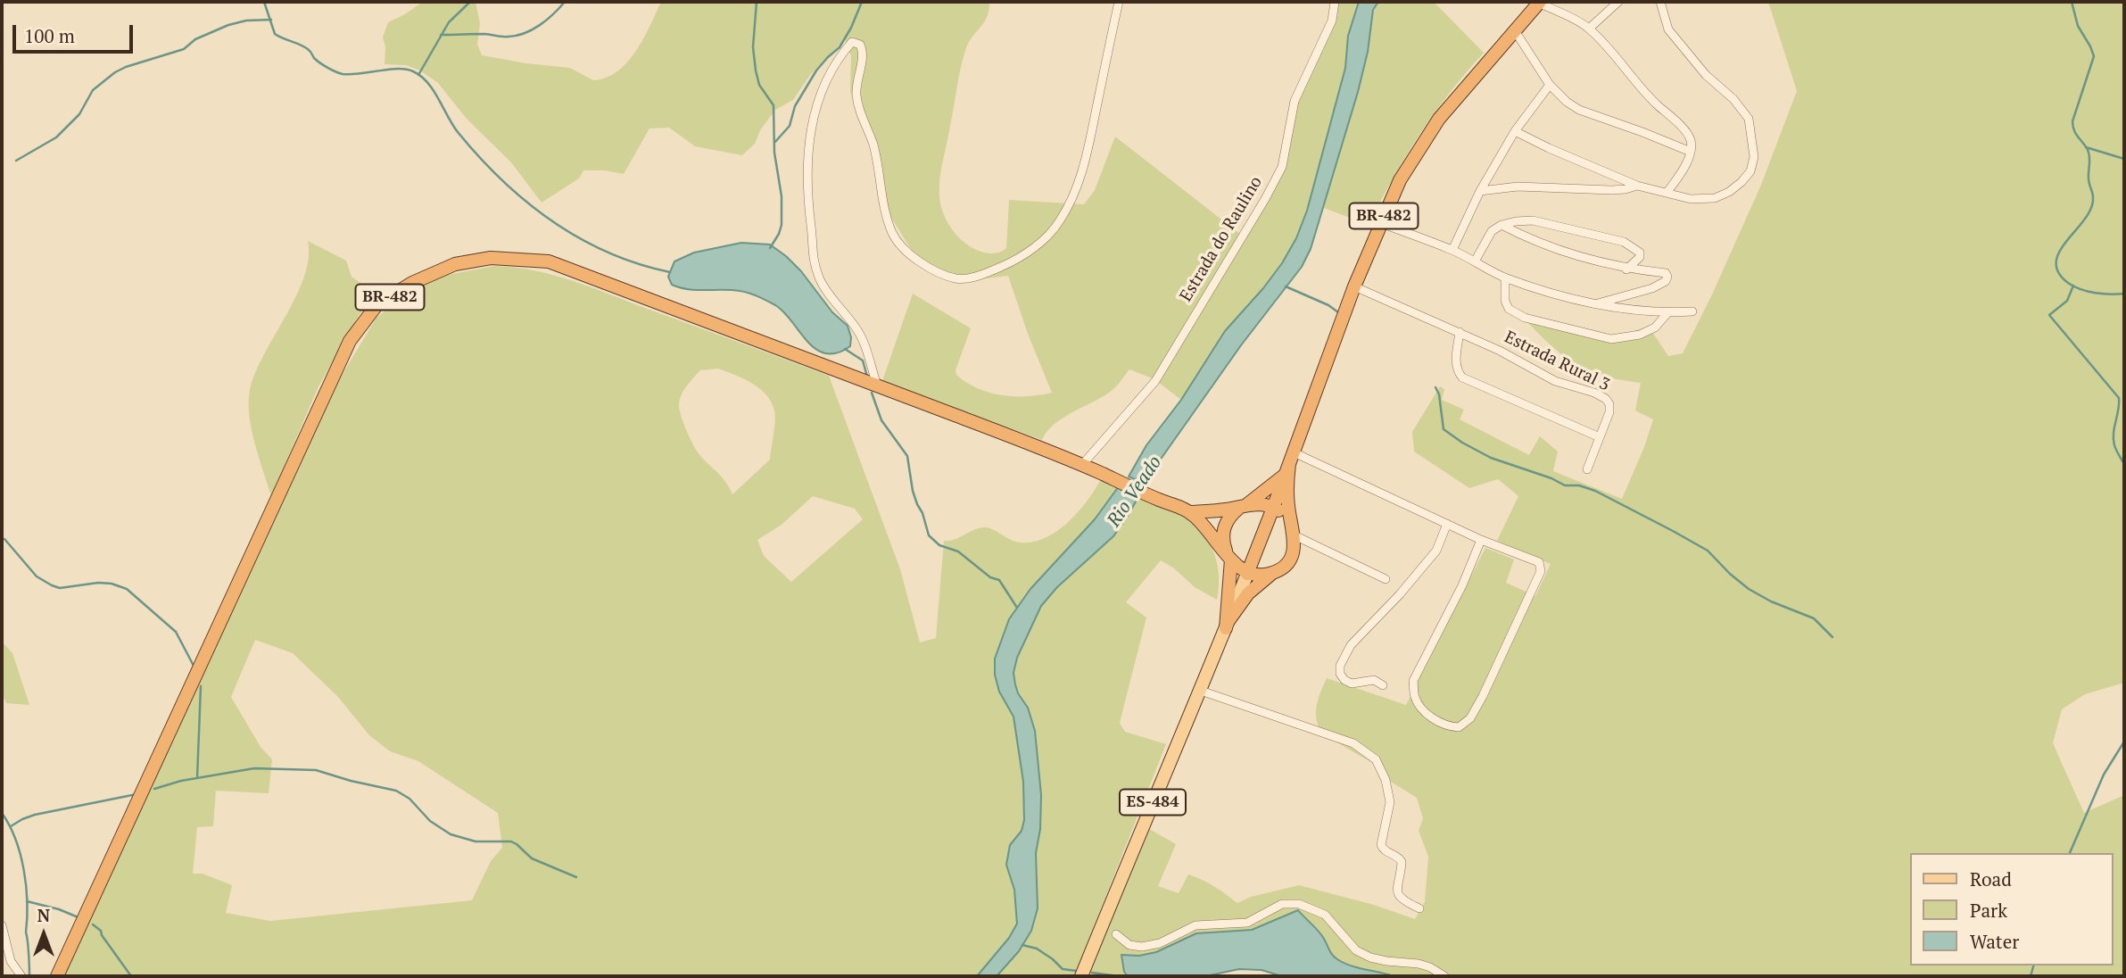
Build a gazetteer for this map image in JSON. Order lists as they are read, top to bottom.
{
  "streets": {
    "highway": ["BR-482", "ES-484"],
    "street": ["Estrada do Raulino", "Estrada Rural 3"]
  },
  "crossings": [
    ["BR-482", "Estrada do Raulino"],
    ["BR-482", "Estrada Rural 3"],
    ["BR-482", "ES-484"]
  ],
  "water": ["Rio Veado"],
  "legend": ["Road", "Park", "Water"],
  "scale_bar": "100 m",
  "north": "top"
}
